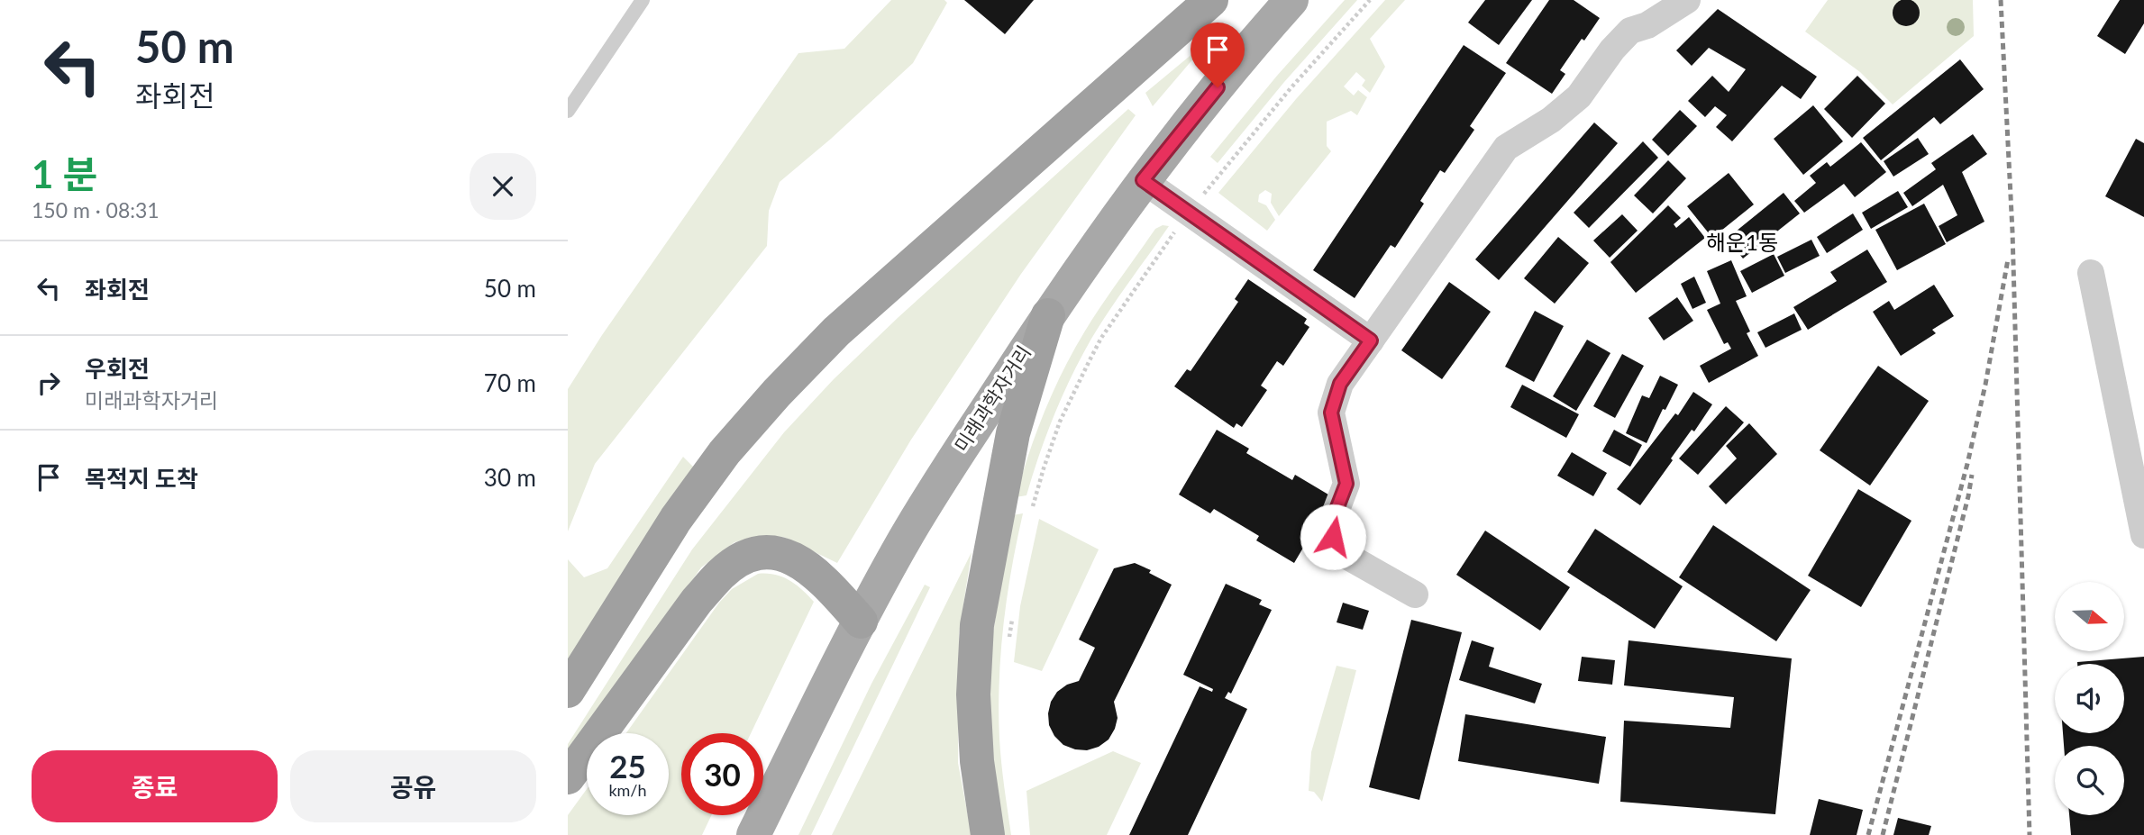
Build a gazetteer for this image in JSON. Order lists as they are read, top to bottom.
{
  "streets": {
    "main road": ["미래과학자거리"]
  },
  "districts": ["해운1동"],
  "north": "right",
  "page": {
    "turn": ["50 m", "좌회전"],
    "heading": ["1 분", "150 m · 08:31"],
    "list": [
      {
        "name": "좌회전",
        "value": "50 m"
      },
      {
        "name": "우회전",
        "note": "미래과학자거리",
        "value": "70 m"
      },
      {
        "name": "목적지 도착",
        "value": "30 m"
      }
    ],
    "speed": "25 km/h",
    "limit": "30",
    "buttons": ["종료", "공유"]
  }
}
